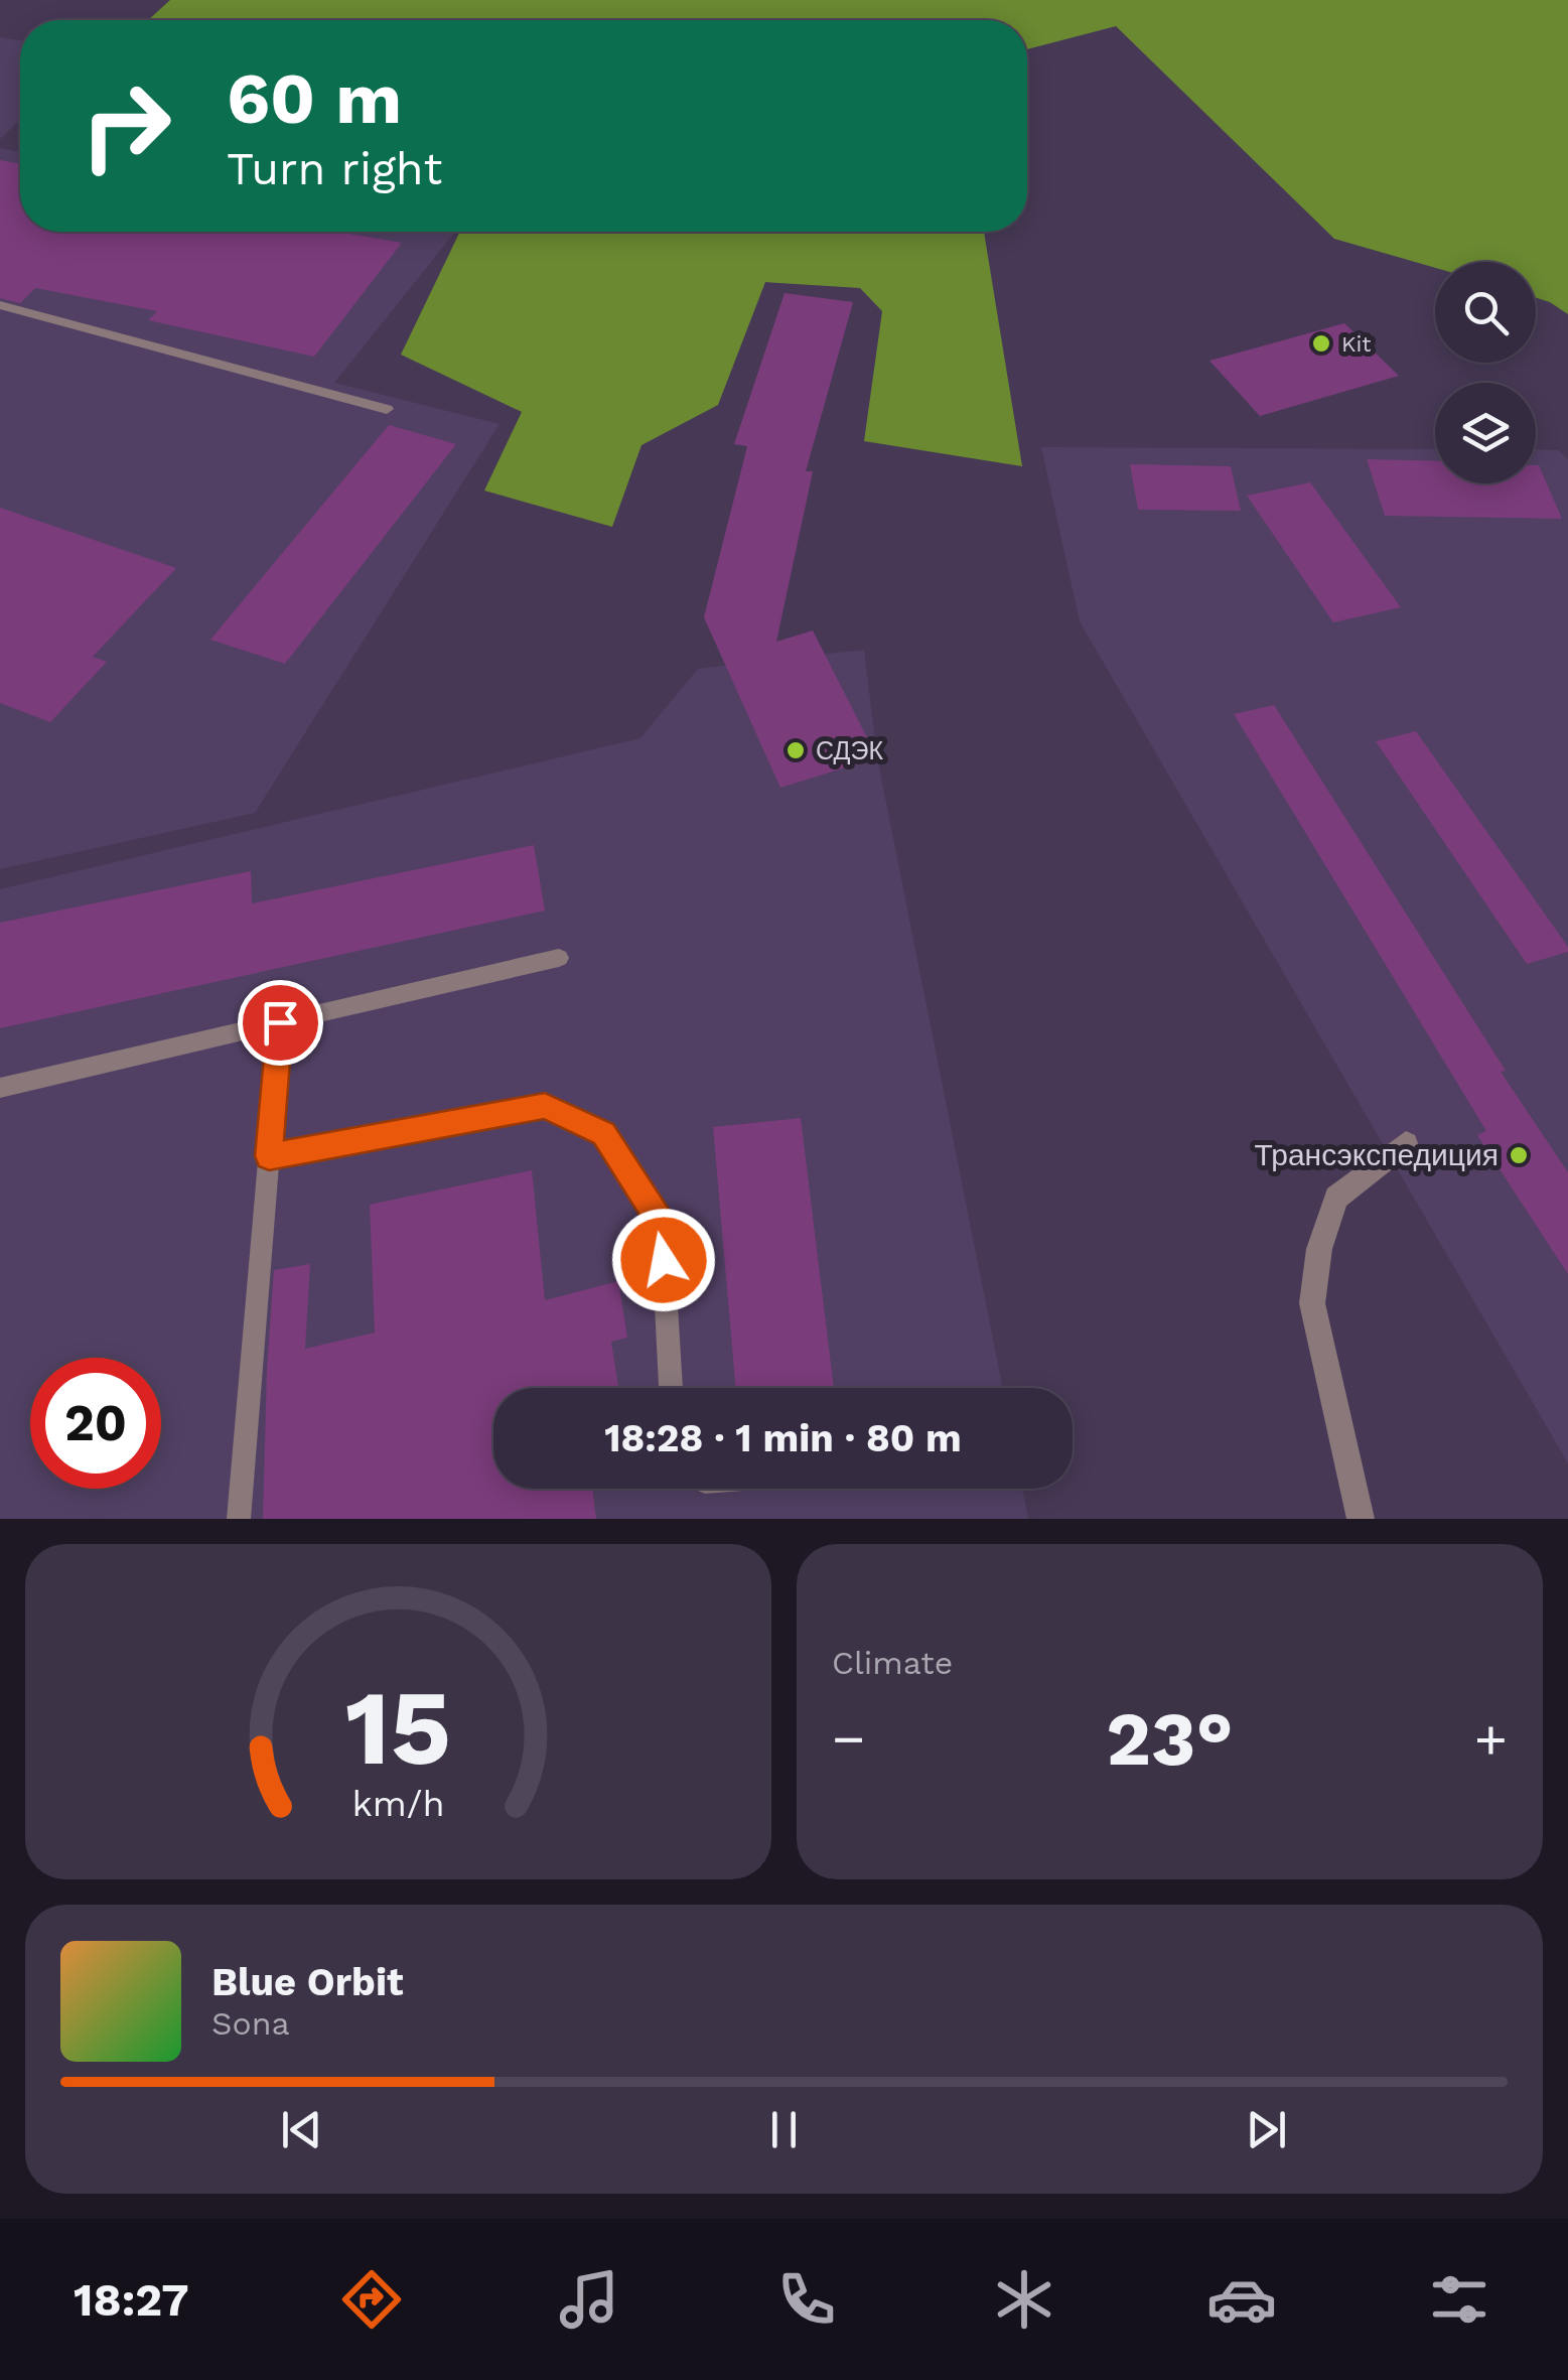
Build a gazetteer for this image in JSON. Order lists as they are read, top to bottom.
{
  "places": ["Kit", "СДЭК", "Трансэкспедиция"],
  "page": {
    "turn": ["60 m", "Turn right"],
    "limit": "20",
    "trip": "18:28 · 1 min · 80 m",
    "tile": "Climate",
    "heat": ["−", "23°", "+"],
    "song": ["Blue Orbit", "Sona"],
    "tabs": "18:27",
    "gauge": ["15", "km/h"]
  }
}
